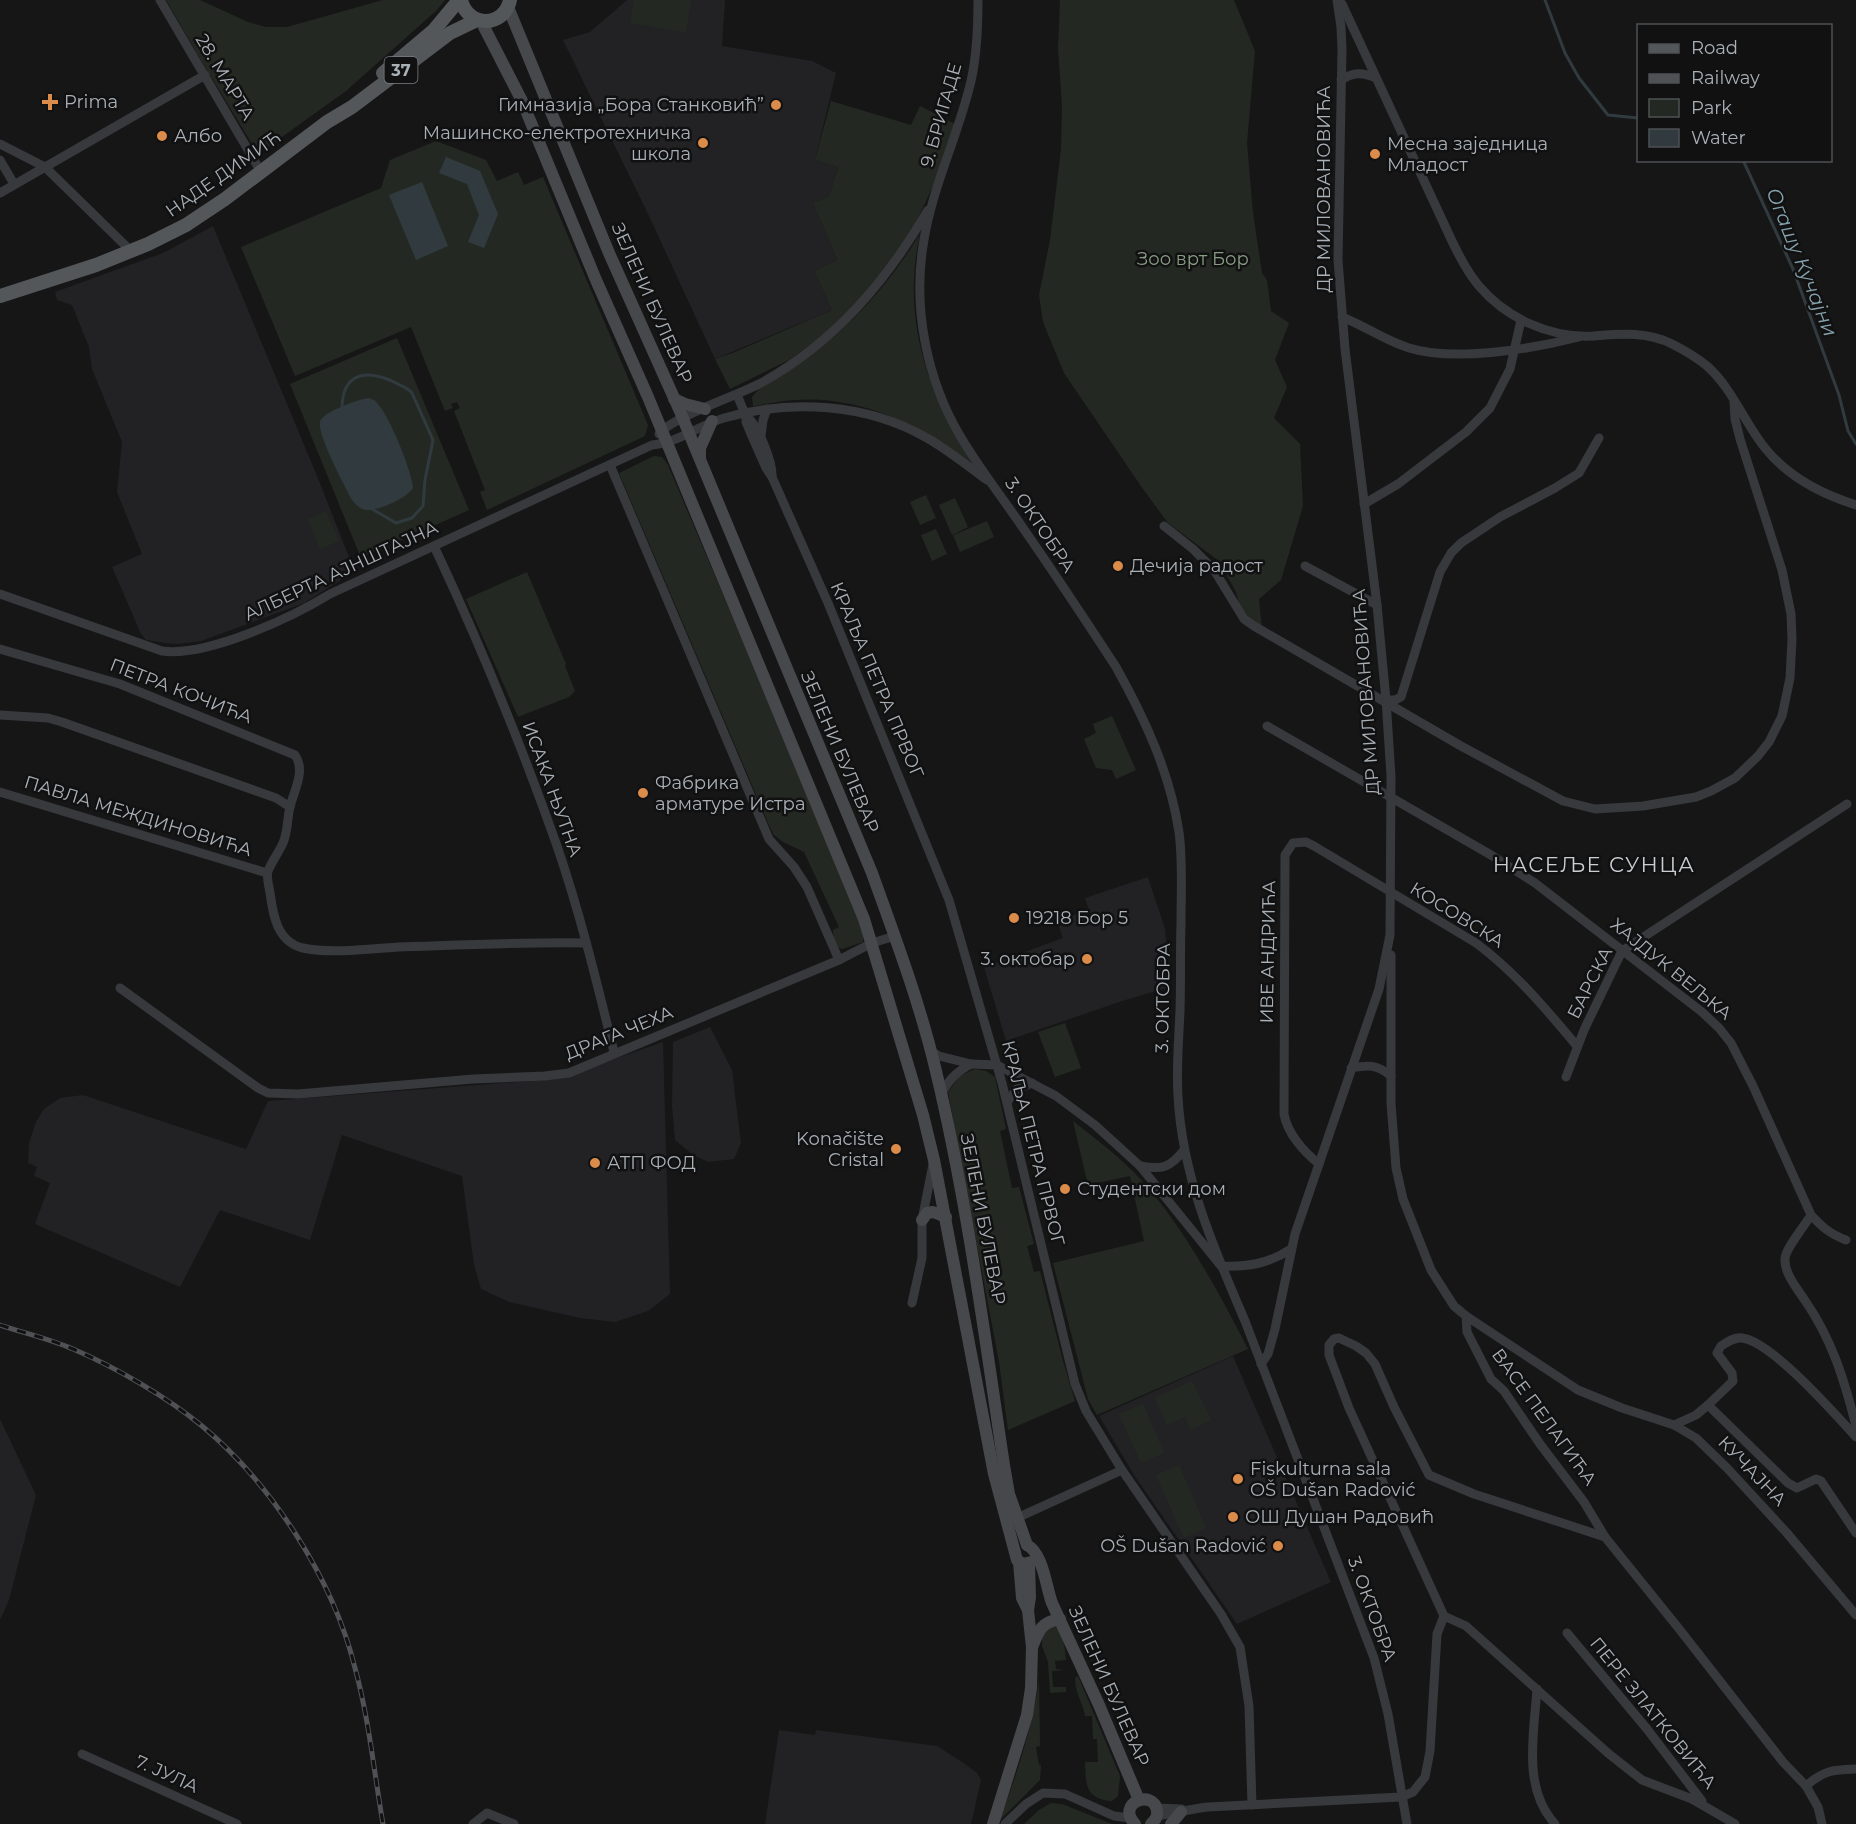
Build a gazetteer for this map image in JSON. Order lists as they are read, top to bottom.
{
  "streets": {
    "main road": ["37", "НАДЕ ДИМИЋ"],
    "street": [
      "28. МАРТА",
      "9. БРИГАДЕ",
      "ДР МИЛОВАНОВИЋА",
      "ЗЕЛЕНИ БУЛЕВАР",
      "3. ОКТОБРА",
      "АЛБЕРТА АЈНШТАЈНА",
      "КРАЉА ПЕТРА ПРВОГ",
      "ПЕТРА КОЧИЋА",
      "ИСАКА ЊУТНА",
      "ПАВЛА МЕЖДИНОВИЋА",
      "КОСОВСКА",
      "ИВЕ АНДРИЋА",
      "ХАЈДУК ВЕЉКА",
      "БАРСКА",
      "ДРАГА ЧЕХА",
      "ВАСЕ ПЕЛАГИЋА",
      "КУЧАЈНА",
      "ПЕРЕ ЗЛАТКОВИЋА",
      "7. ЈУЛА"
    ]
  },
  "crossings": [
    ["37", "НАДЕ ДИМИЋ"],
    ["37", "ЗЕЛЕНИ БУЛЕВАР"],
    ["28. МАРТА", "НАДЕ ДИМИЋ"],
    ["9. БРИГАДЕ", "3. ОКТОБРА"],
    ["ДР МИЛОВАНОВИЋА", "3. ОКТОБРА"],
    ["ДР МИЛОВАНОВИЋА", "КОСОВСКА"],
    ["ДР МИЛОВАНОВИЋА", "ИВЕ АНДРИЋА"],
    ["ДР МИЛОВАНОВИЋА", "ХАЈДУК ВЕЉКА"],
    ["ДР МИЛОВАНОВИЋА", "ВАСЕ ПЕЛАГИЋА"],
    ["ЗЕЛЕНИ БУЛЕВАР", "АЛБЕРТА АЈНШТАЈНА"],
    ["ЗЕЛЕНИ БУЛЕВАР", "ДРАГА ЧЕХА"],
    ["АЛБЕРТА АЈНШТАЈНА", "ИСАКА ЊУТНА"],
    ["ИСАКА ЊУТНА", "ДРАГА ЧЕХА"],
    ["КОСОВСКА", "ИВЕ АНДРИЋА"],
    ["КОСОВСКА", "БАРСКА"],
    ["ХАЈДУК ВЕЉКА", "БАРСКА"],
    ["ВАСЕ ПЕЛАГИЋА", "КУЧАЈНА"]
  ],
  "districts": ["НАСЕЉЕ СУНЦА"],
  "water": ["Огашу Кучајни"],
  "parks": ["Зоо врт Бор"],
  "places": {
    "health": ["Prima"],
    "other": [
      "Гимназија „Бора Станковић”",
      "Албо",
      "Машинско-електротехничка школа",
      "Месна заједница Младост",
      "Дечија радост",
      "Фабрика арматуре Истра",
      "19218 Бор 5",
      "3. октобар",
      "Konačište Cristal",
      "АТП ФОД",
      "Студентски дом",
      "Fiskulturna sala OŠ Dušan Radović",
      "ОШ Душан Радовић",
      "OŠ Dušan Radović"
    ]
  },
  "legend": [
    "Road",
    "Railway",
    "Park",
    "Water"
  ]
}
